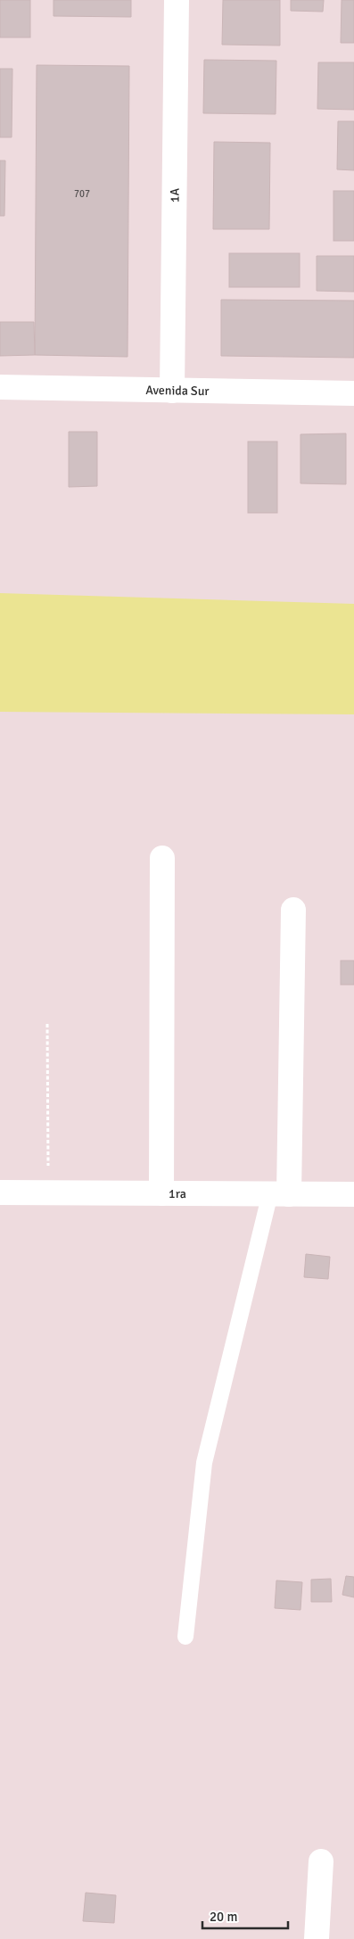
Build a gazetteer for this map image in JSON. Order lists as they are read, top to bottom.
{
  "streets": {
    "street": ["1A", "Avenida Sur", "1ra"]
  },
  "crossings": [
    ["1A", "Avenida Sur"]
  ],
  "house_numbers": ["707"],
  "scale_bar": "20 m"
}
